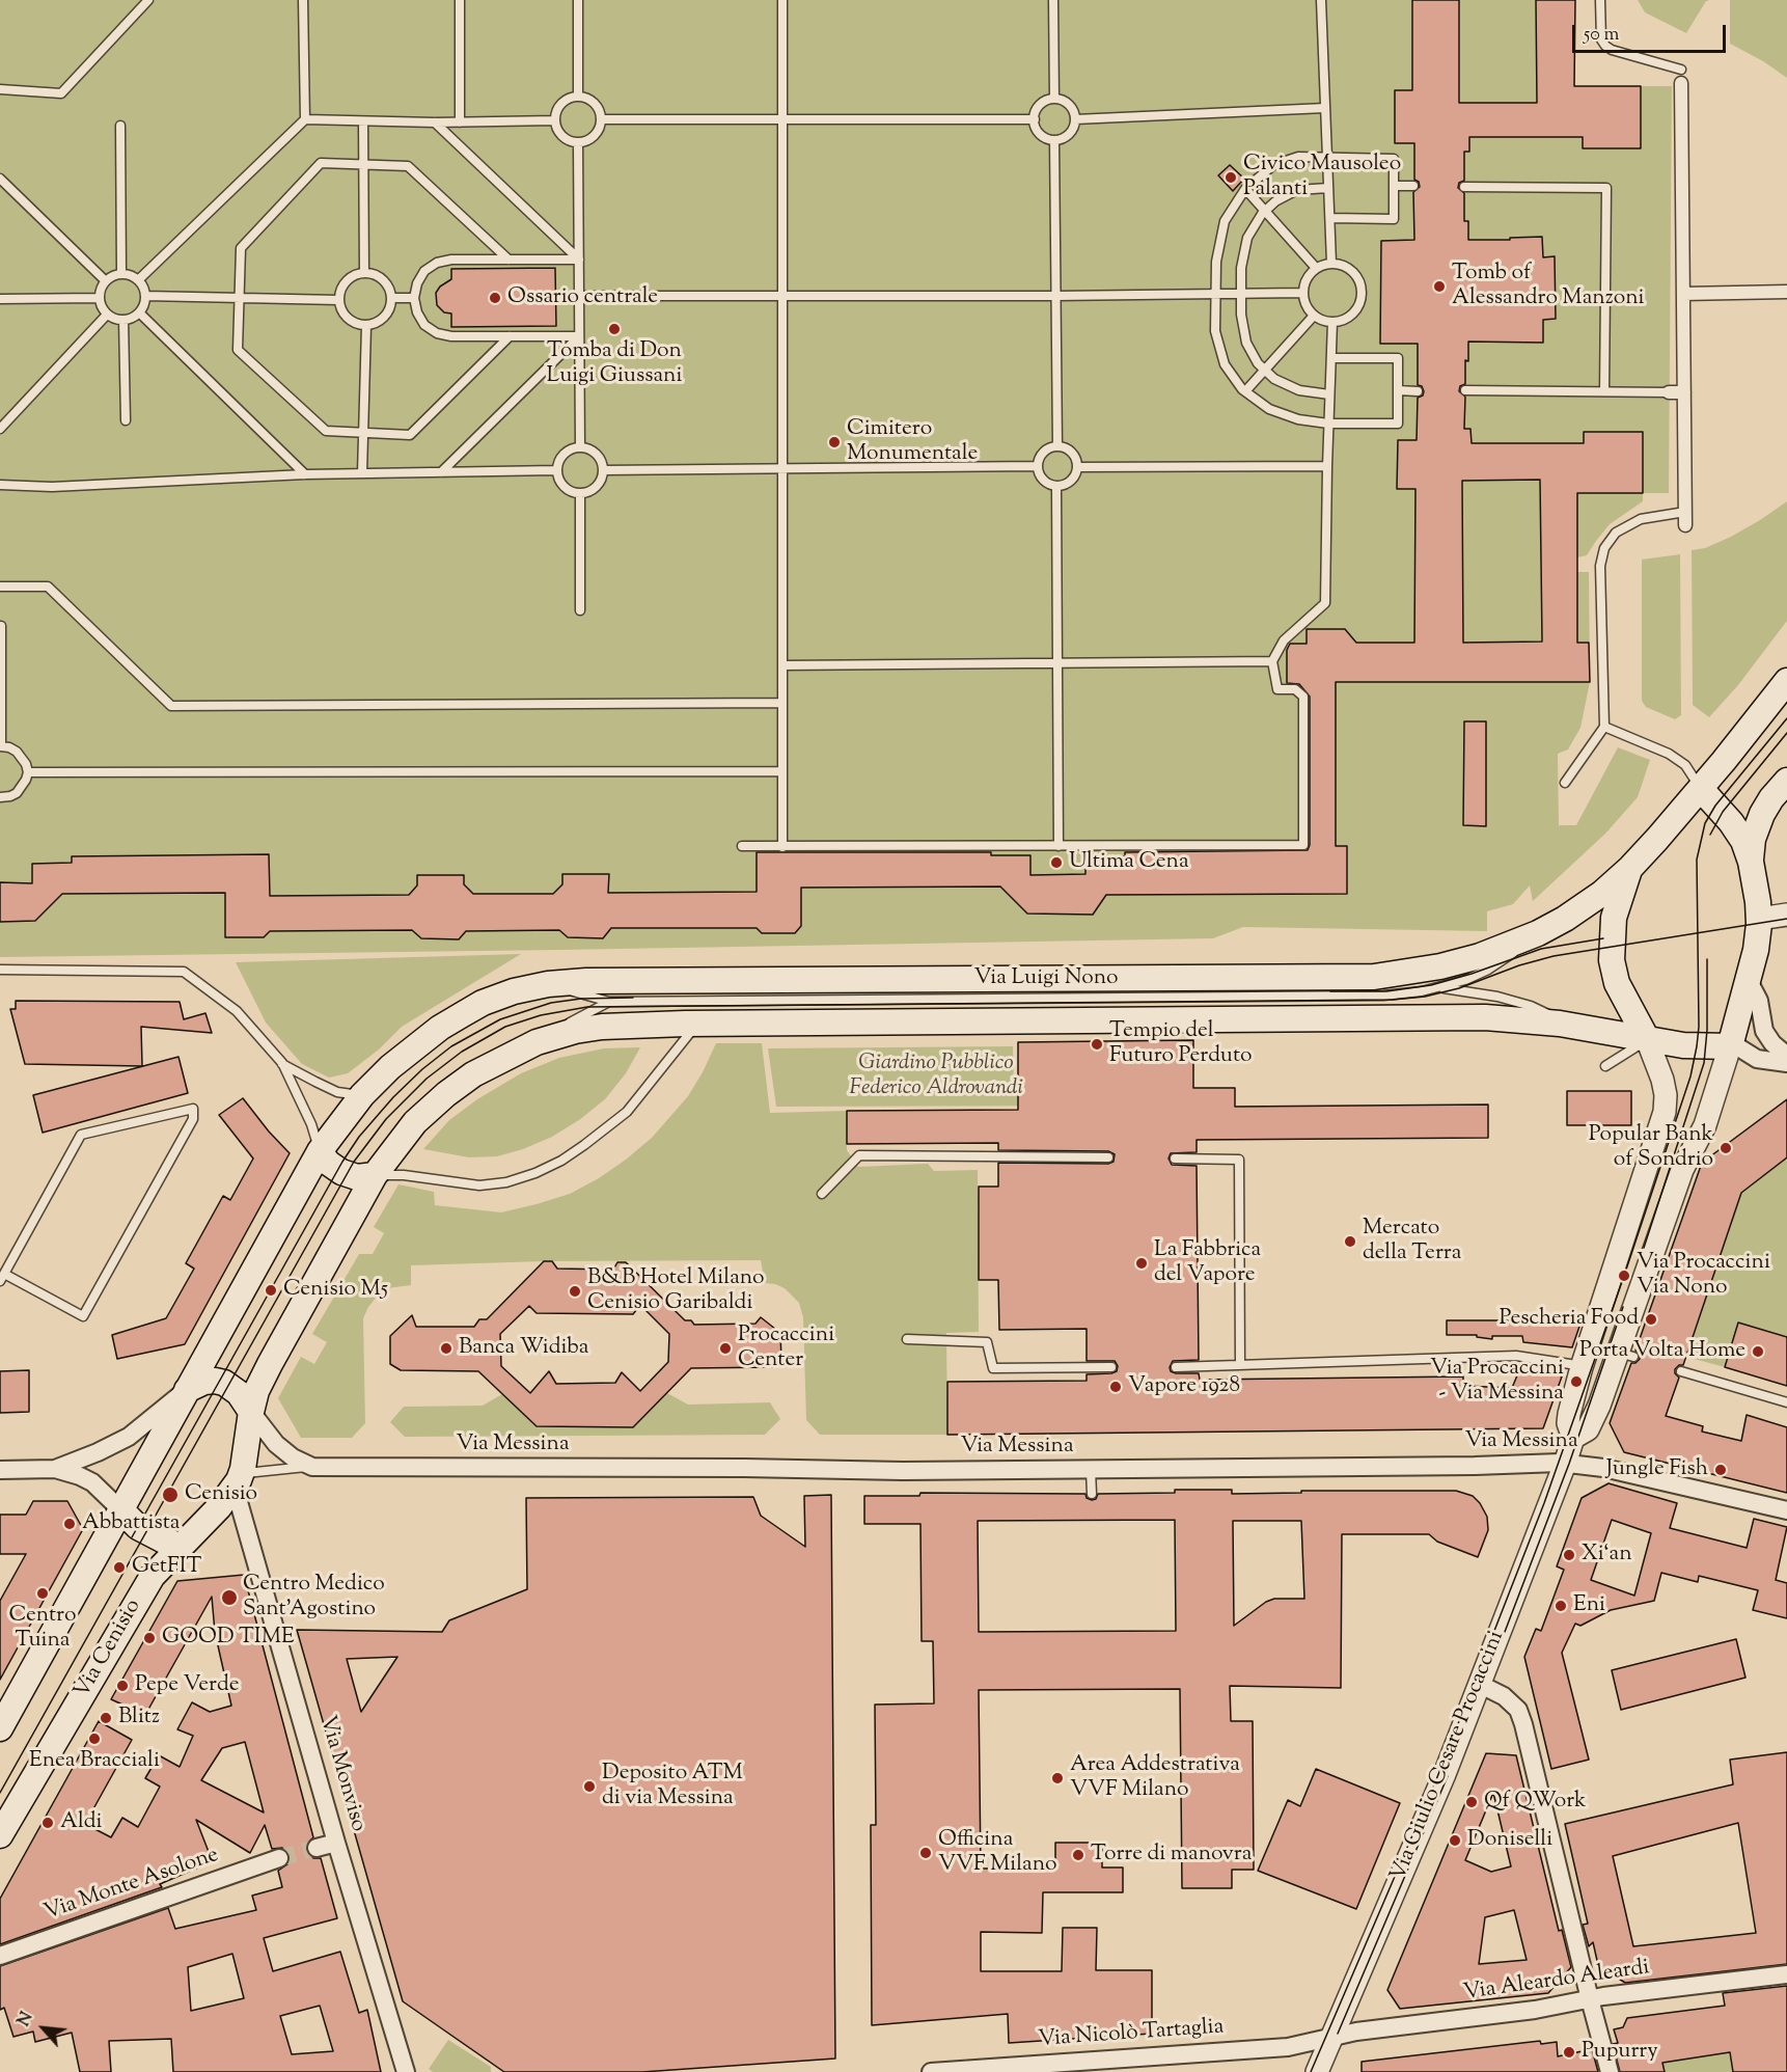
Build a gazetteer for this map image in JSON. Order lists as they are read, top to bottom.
{
  "streets": {
    "main road": ["Via Luigi Nono", "Via Cenisio"],
    "street": [
      "Via Messina",
      "Via Giulio Cesare Procaccini",
      "Via Monviso",
      "Via Monte Asolone",
      "Via Aleardo Aleardi",
      "Via Nicolò Tartaglia"
    ]
  },
  "crossings": [
    ["Via Luigi Nono", "Via Giulio Cesare Procaccini"],
    ["Via Messina", "Via Cenisio"],
    ["Via Messina", "Via Giulio Cesare Procaccini"],
    ["Via Messina", "Via Monviso"],
    ["Via Cenisio", "Via Monviso"],
    ["Via Giulio Cesare Procaccini", "Via Aleardo Aleardi"],
    ["Via Giulio Cesare Procaccini", "Via Nicolò Tartaglia"],
    ["Via Aleardo Aleardi", "Via Nicolò Tartaglia"]
  ],
  "parks": ["Giardino Pubblico Federico Aldrovandi"],
  "places": [
    "Civico Mausoleo Palanti",
    "Tomb of Alessandro Manzoni",
    "Ossario centrale",
    "Tomba di Don Luigi Giussani",
    "Cimitero Monumentale",
    "Ultima Cena",
    "Tempio del Futuro Perduto",
    "Popular Bank of Sondrio",
    "Mercato della Terra",
    "La Fabbrica del Vapore",
    "Via Procaccini Via Nono",
    "Cenisio M5",
    "B&B Hotel Milano Cenisio Garibaldi",
    "Pescheria Food",
    "Banca Widiba",
    "Procaccini Center",
    "Porta Volta Home",
    "Via Procaccini - Via Messina",
    "Vapore 1928",
    "Jungle Fish",
    "Cenisio",
    "Abbattista",
    "Xi‘an",
    "GetFIT",
    "Centro Tuina",
    "Centro Medico Sant'Agostino",
    "Eni",
    "GOOD TIME",
    "Pepe Verde",
    "Blitz",
    "Enea Bracciali",
    "Area Addestrativa VVF Milano",
    "Deposito ATM di via Messina",
    "Qf QWork",
    "Aldi",
    "Doniselli",
    "Officina VVF Milano",
    "Torre di manovra",
    "Pupurry"
  ],
  "scale_bar": "50 m",
  "north": "top left"
}
